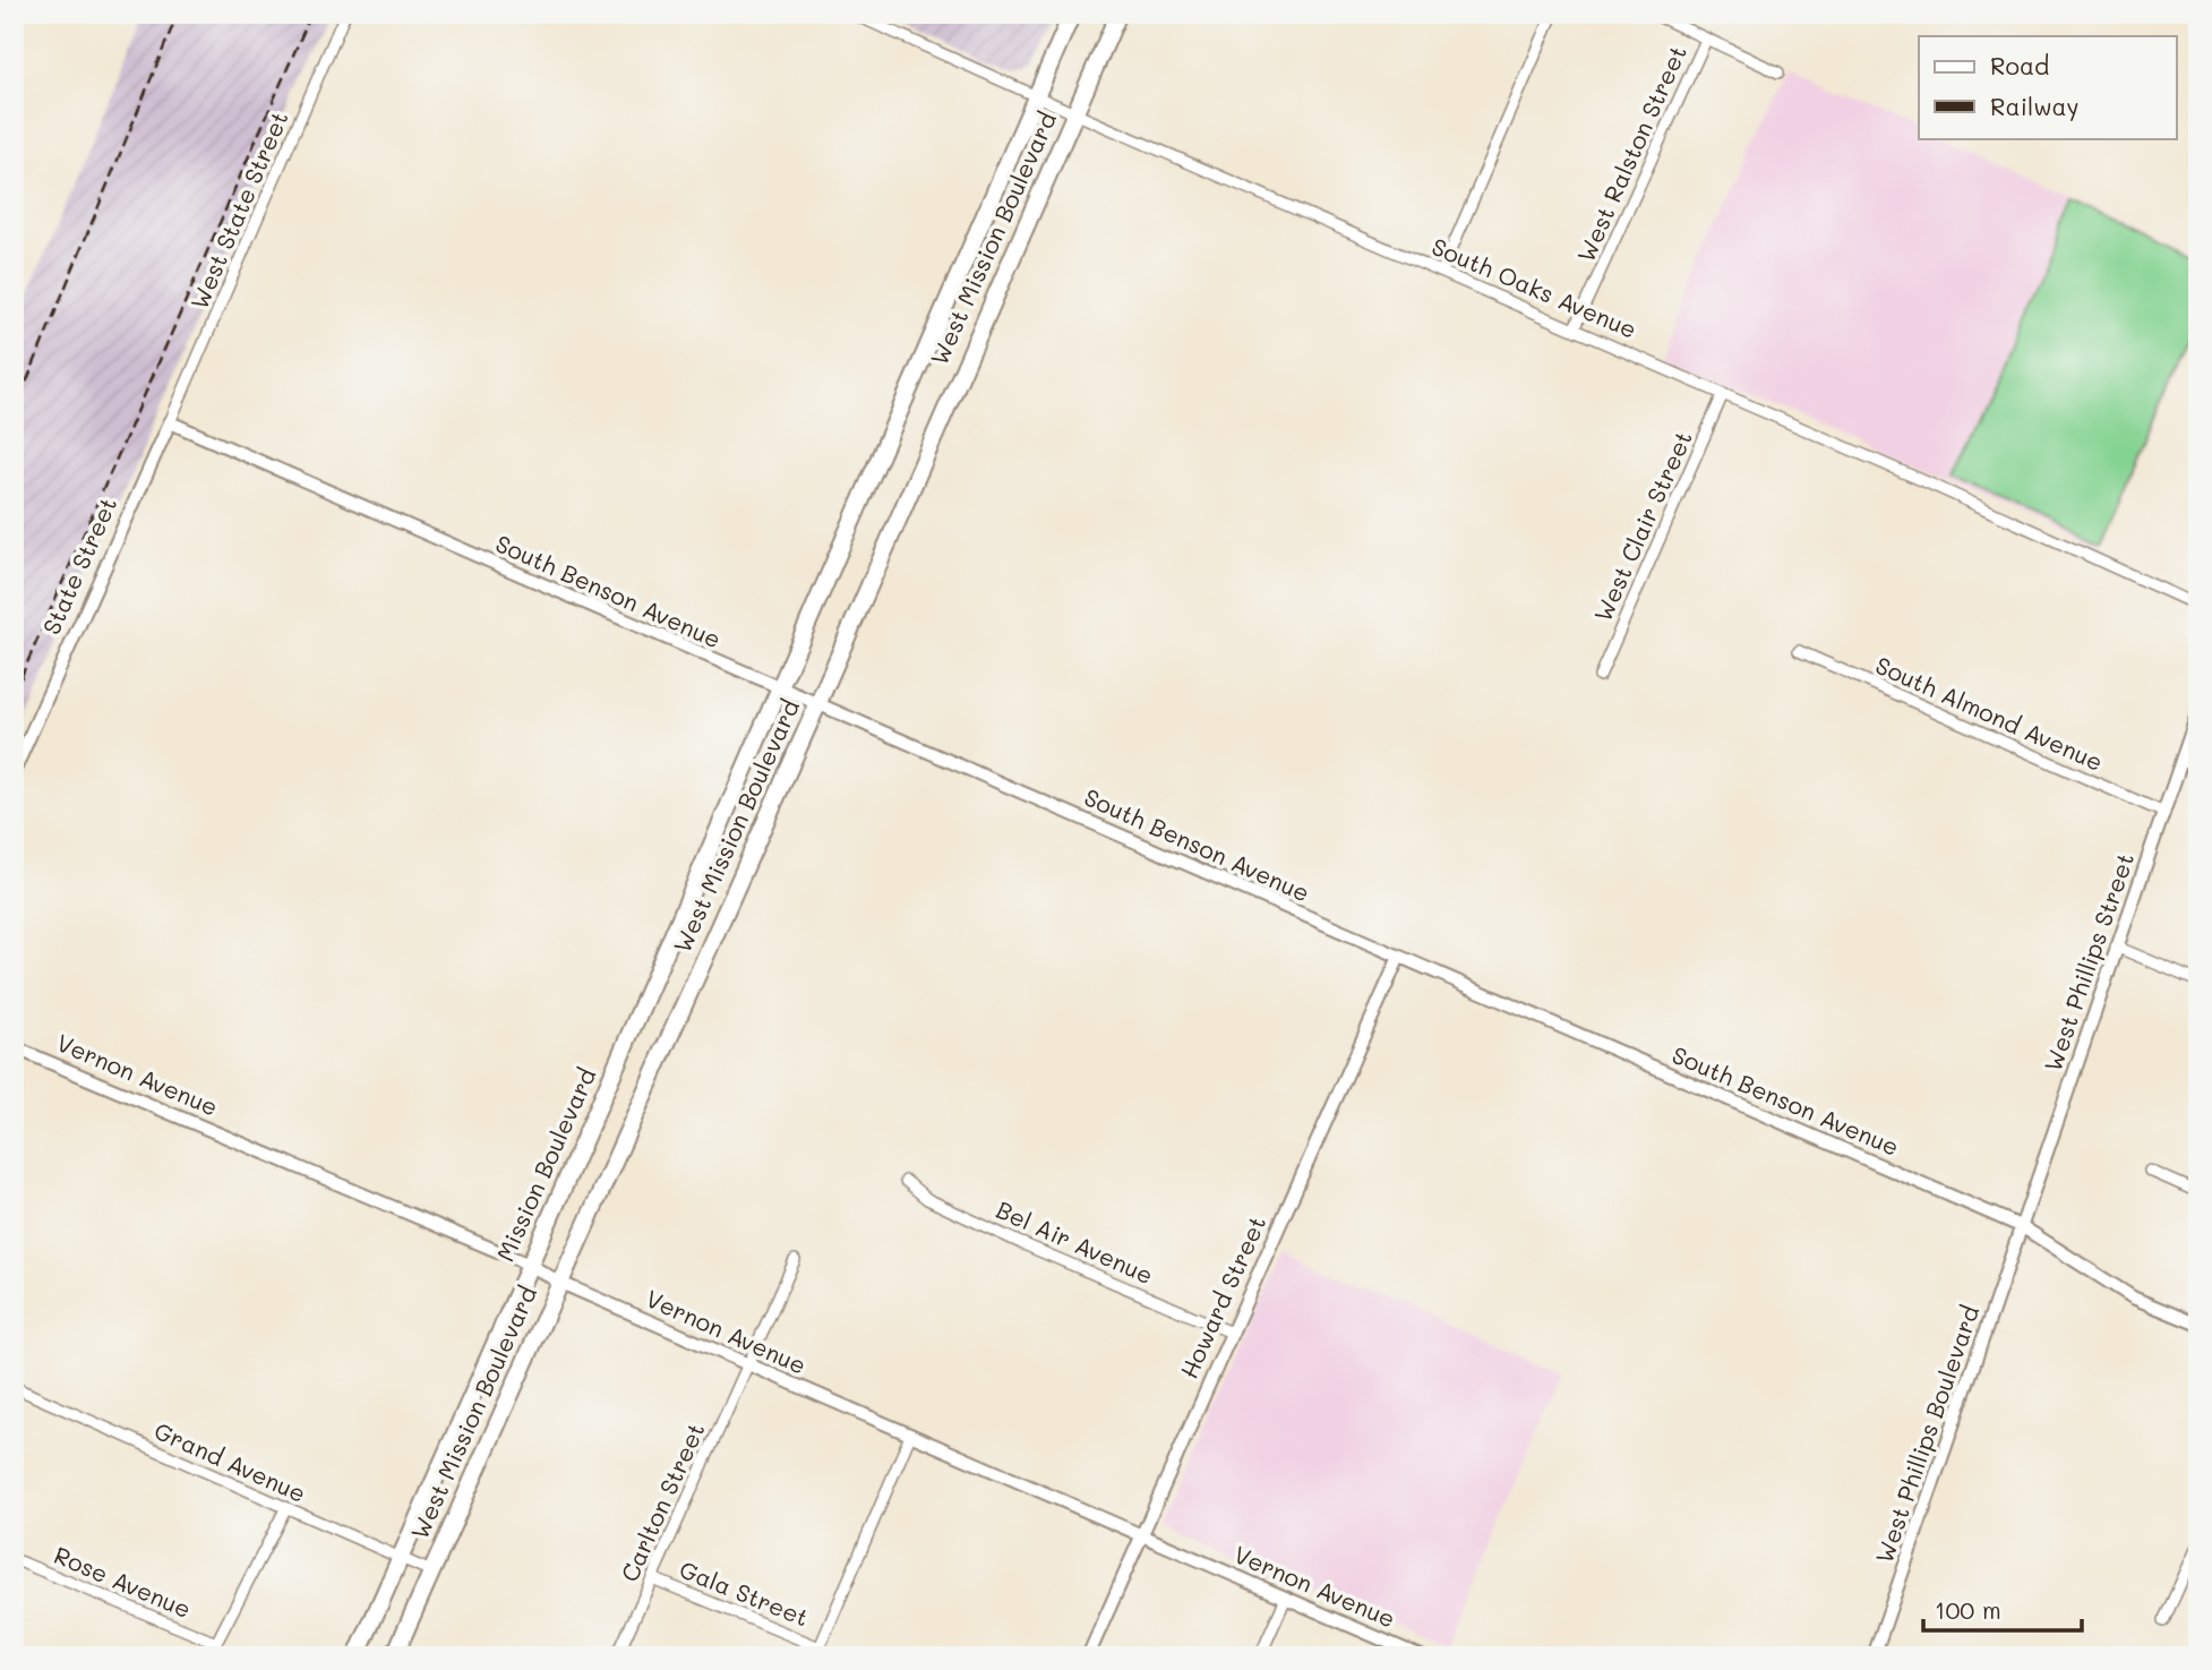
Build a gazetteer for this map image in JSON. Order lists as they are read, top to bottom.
{
  "streets": {
    "main road": ["West Mission Boulevard", "Mission Boulevard"],
    "street": [
      "West Ralston Street",
      "West State Street",
      "South Oaks Avenue",
      "West Clair Street",
      "State Street",
      "South Benson Avenue",
      "South Almond Avenue",
      "West Phillips Street",
      "Vernon Avenue",
      "Bel Air Avenue",
      "Howard Street",
      "West Phillips Boulevard",
      "Grand Avenue",
      "Carlton Street",
      "Rose Avenue",
      "Gala Street"
    ]
  },
  "crossings": [
    ["West Ralston Street", "South Oaks Avenue"],
    ["West State Street", "State Street"],
    ["West State Street", "South Benson Avenue"],
    ["West Mission Boulevard", "South Oaks Avenue"],
    ["West Mission Boulevard", "South Benson Avenue"],
    ["West Mission Boulevard", "Vernon Avenue"],
    ["West Mission Boulevard", "Mission Boulevard"],
    ["West Mission Boulevard", "Grand Avenue"],
    ["South Oaks Avenue", "West Clair Street"],
    ["State Street", "South Benson Avenue"],
    ["South Benson Avenue", "West Phillips Street"],
    ["South Benson Avenue", "Mission Boulevard"],
    ["South Benson Avenue", "Howard Street"],
    ["South Benson Avenue", "West Phillips Boulevard"],
    ["South Almond Avenue", "West Phillips Street"],
    ["West Phillips Street", "West Phillips Boulevard"],
    ["Vernon Avenue", "Mission Boulevard"],
    ["Vernon Avenue", "Howard Street"],
    ["Vernon Avenue", "Carlton Street"],
    ["Vernon Avenue", "Gala Street"],
    ["Mission Boulevard", "Grand Avenue"],
    ["Bel Air Avenue", "Howard Street"],
    ["Grand Avenue", "Rose Avenue"],
    ["Carlton Street", "Gala Street"]
  ],
  "legend": ["Road", "Railway"],
  "scale_bar": "100 m"
}
